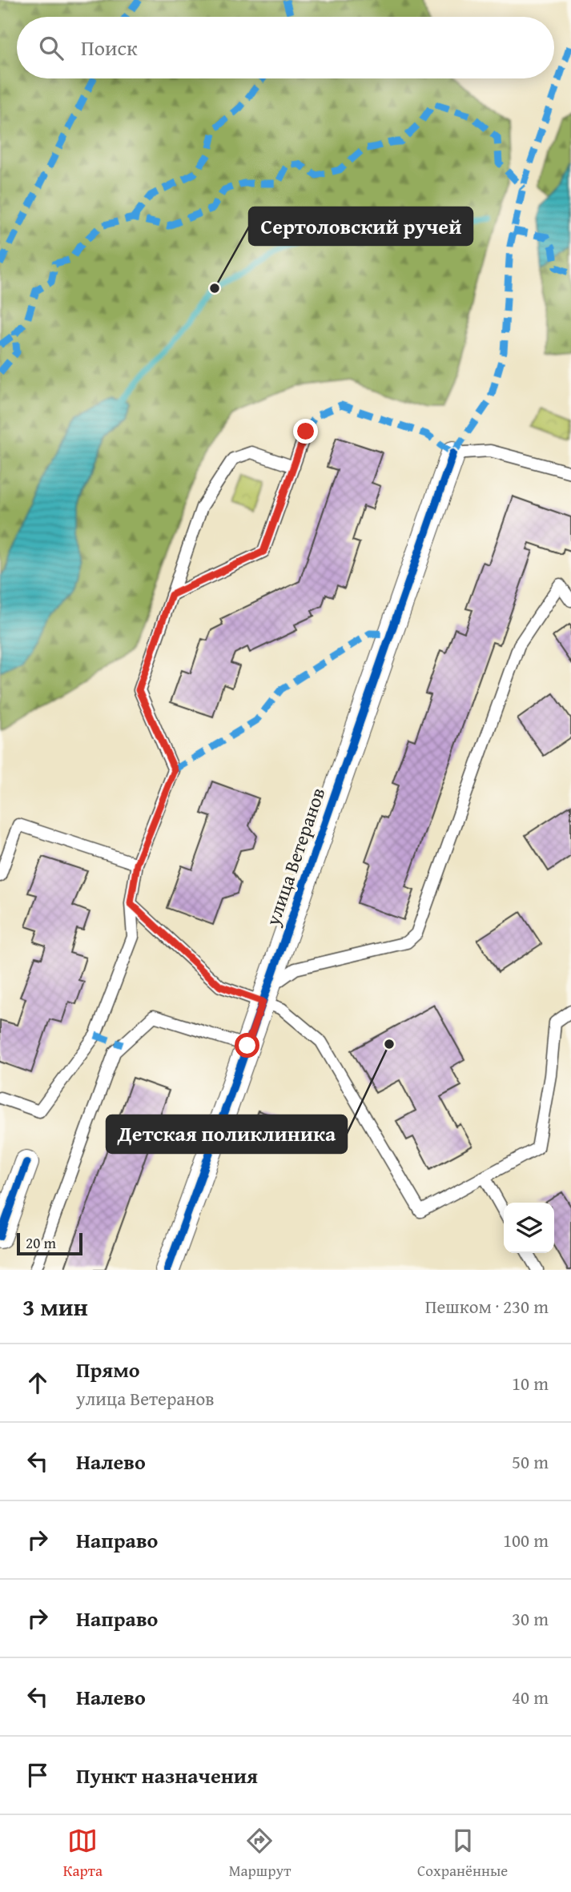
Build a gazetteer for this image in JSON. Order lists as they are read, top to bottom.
{
  "streets": {
    "street": ["улица Ветеранов"]
  },
  "places": ["Сертоловский ручей", "Детская поликлиника"],
  "scale_bar": "20 m",
  "page": {
    "search": "Поиск",
    "scale": "20 m",
    "heading": ["3 мин", "Пешком · 230 m"],
    "list": [
      ["Прямо", "улица Ветеранов", "10 m"],
      ["Налево", "50 m"],
      ["Направо", "100 m"],
      ["Направо", "30 m"],
      ["Налево", "40 m"],
      "Пункт назначения"
    ],
    "nav": ["Карта", "Маршрут", "Сохранённые"]
  }
}
